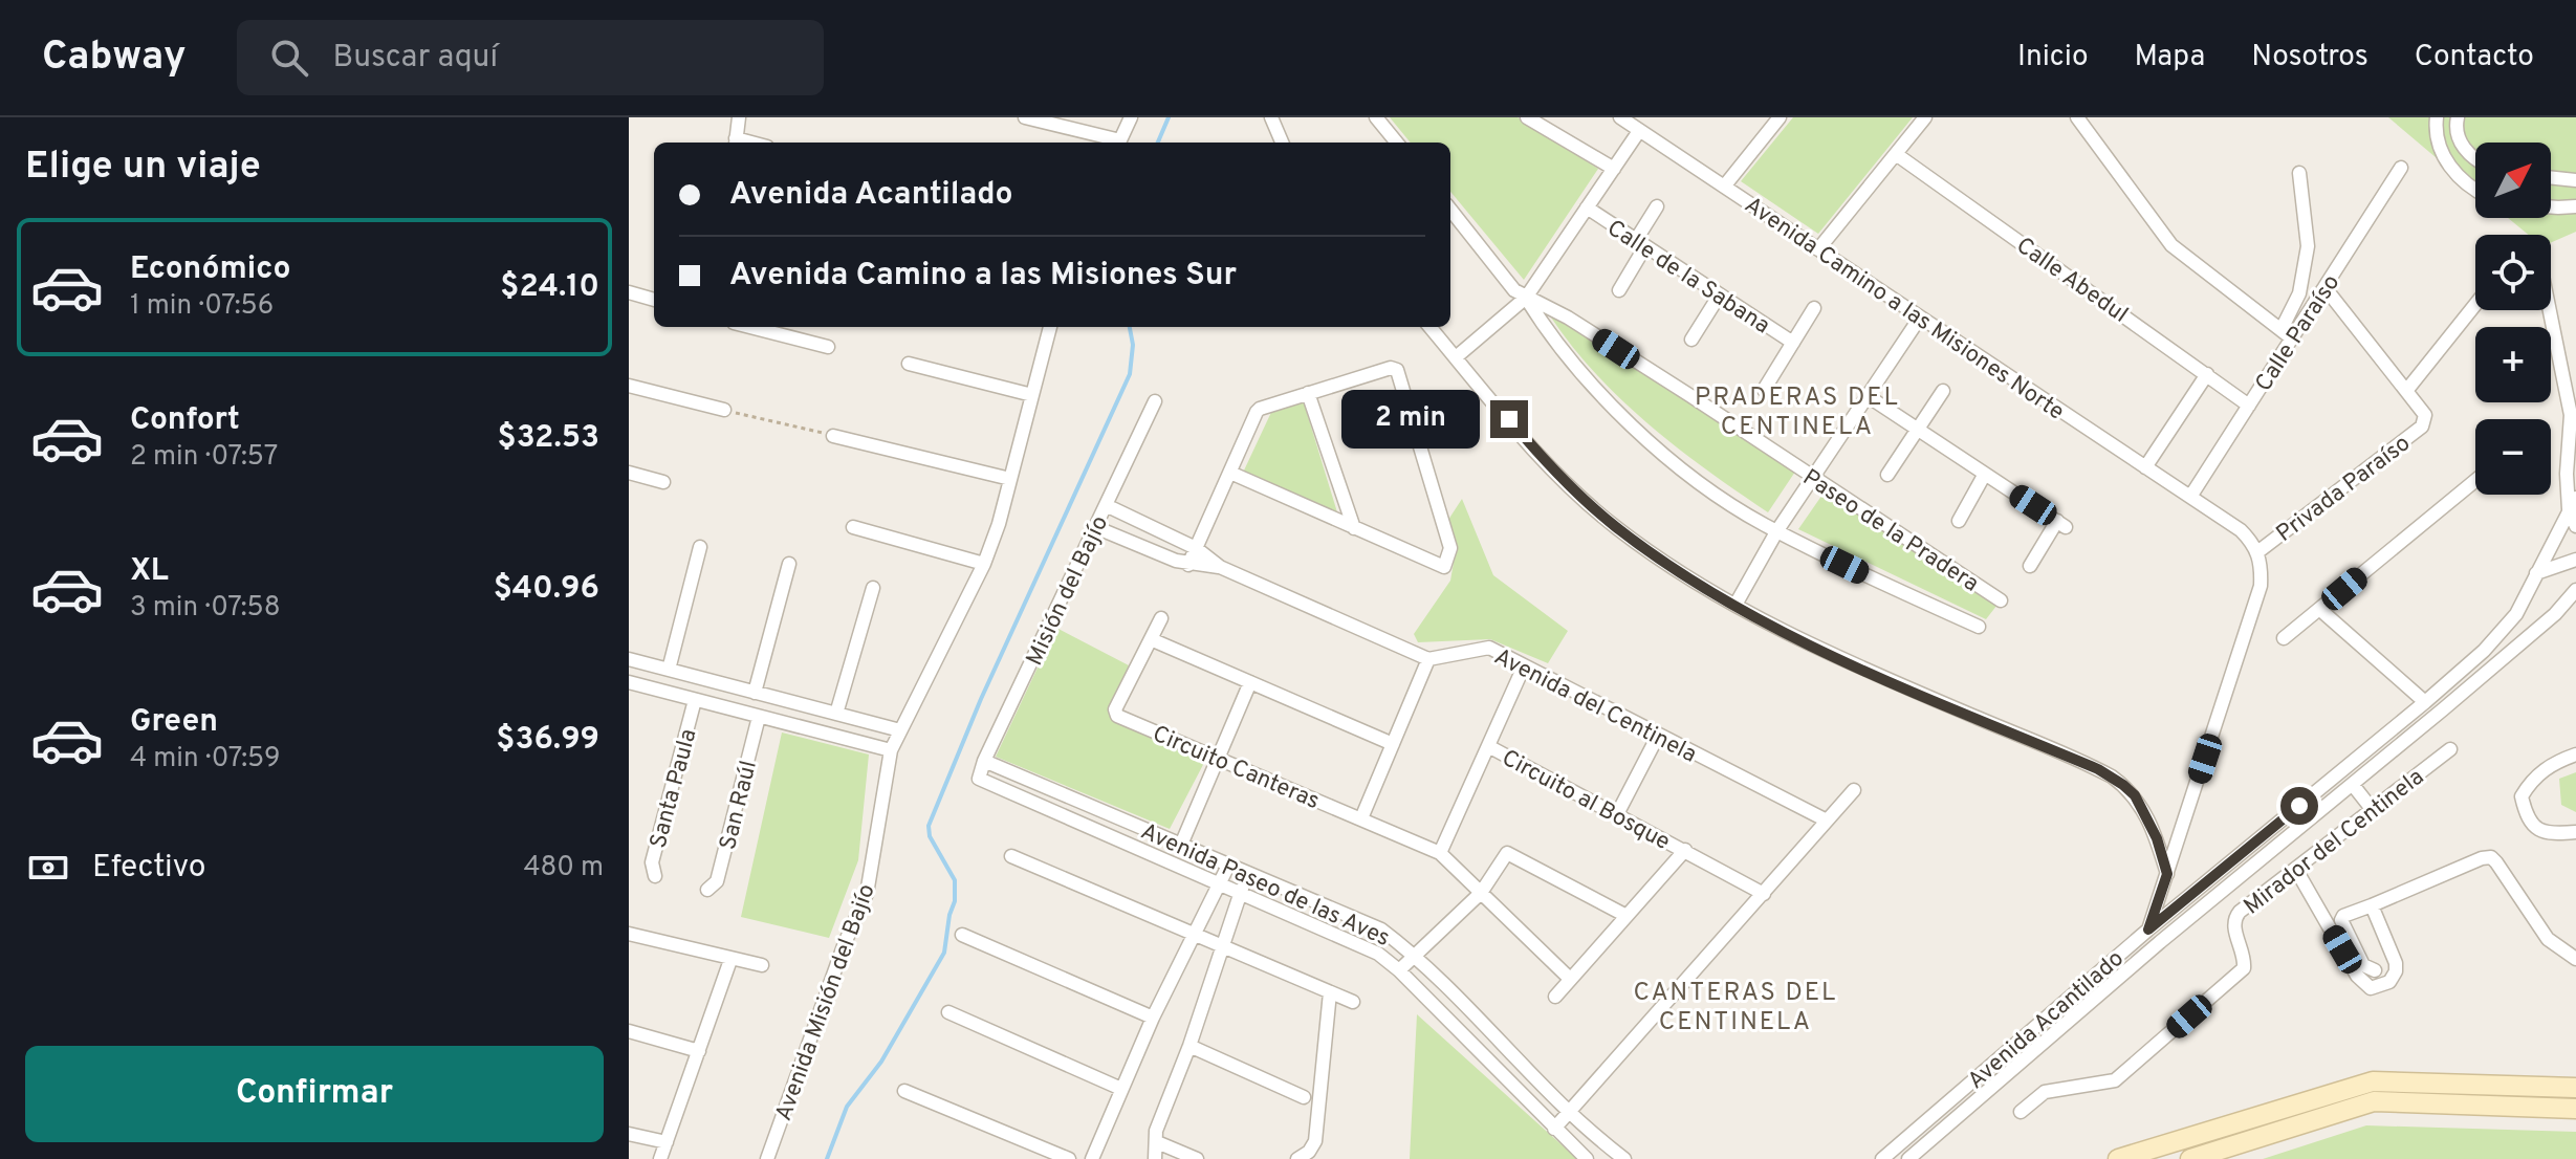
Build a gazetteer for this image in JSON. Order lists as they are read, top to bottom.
{
  "streets": {
    "street": [
      "Calle de la Sabana",
      "Calle Abedul",
      "Avenida Camino a las Misiones Norte",
      "Calle Paraíso",
      "Privada Paraíso",
      "Paseo de la Pradera",
      "Misión del Bajío",
      "Avenida del Centinela",
      "Circuito Canteras",
      "Santa Paula",
      "Circuito al Bosque",
      "San Raúl",
      "Mirador del Centinela",
      "Avenida Paseo de las Aves",
      "Avenida Misión del Bajío",
      "Avenida Acantilado"
    ]
  },
  "crossings": [
    ["Calle de la Sabana", "Avenida Camino a las Misiones Norte"],
    ["Calle de la Sabana", "Paseo de la Pradera"],
    ["Calle Abedul", "Calle Paraíso"],
    ["Avenida Camino a las Misiones Norte", "Calle Paraíso"],
    ["Avenida Camino a las Misiones Norte", "Privada Paraíso"],
    ["Misión del Bajío", "Avenida Paseo de las Aves"],
    ["Avenida del Centinela", "Circuito al Bosque"]
  ],
  "districts": ["PRADERAS DEL CENTINELA", "CANTERAS DEL CENTINELA"],
  "north": "top right",
  "page": {
    "header": "Cabway",
    "search": "Buscar aquí",
    "nav": [
      "Inicio",
      "Mapa",
      "Nosotros",
      "Contacto"
    ],
    "heading": "Elige un viaje",
    "map_buttons": ["+", "−"],
    "banner": ["Avenida Acantilado", "Avenida Camino a las Misiones Sur"],
    "list": [
      {
        "name": "Económico",
        "note": "1 min · 07:56",
        "value": "$24.10"
      },
      {
        "name": "Confort",
        "note": "2 min · 07:57",
        "value": "$32.53"
      },
      {
        "name": "XL",
        "note": "3 min · 07:58",
        "value": "$40.96"
      },
      {
        "name": "Green",
        "note": "4 min · 07:59",
        "value": "$36.99"
      }
    ],
    "bubble": "2 min",
    "pay": ["Efectivo", "480 m"],
    "buttons": "Confirmar"
  }
}
